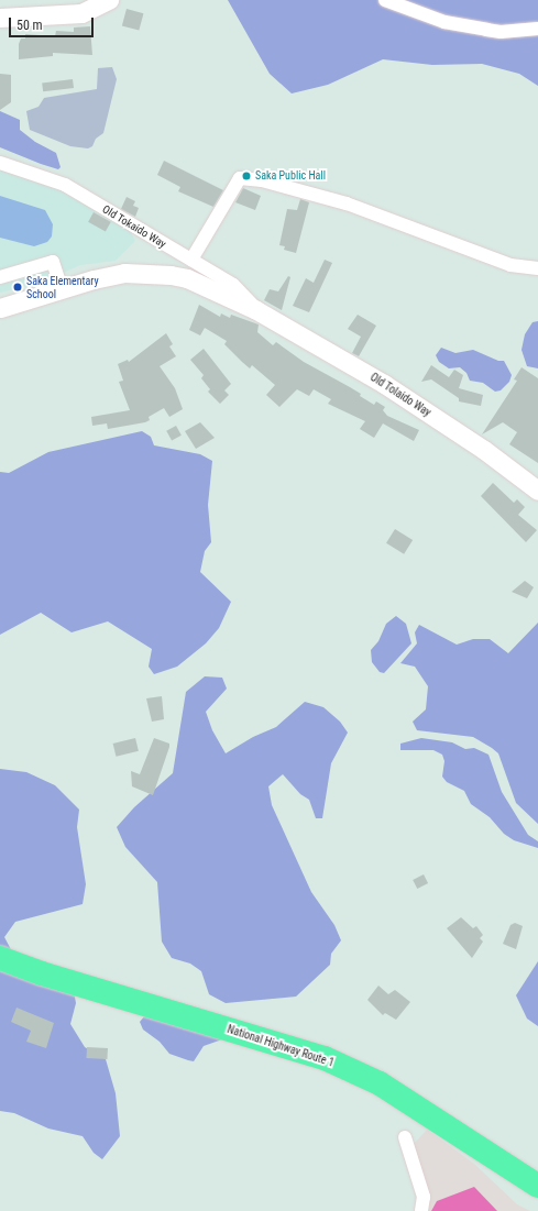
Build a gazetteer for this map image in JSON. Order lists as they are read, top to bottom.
{
  "streets": {
    "highway": ["National Highway Route 1"],
    "street": ["Old Tokaido Way", "Old Tolaido Way"]
  },
  "crossings": [
    ["Old Tokaido Way", "Old Tolaido Way"]
  ],
  "places": ["Saka Public Hall", "Saka Elementary School"],
  "scale_bar": "50 m"
}
